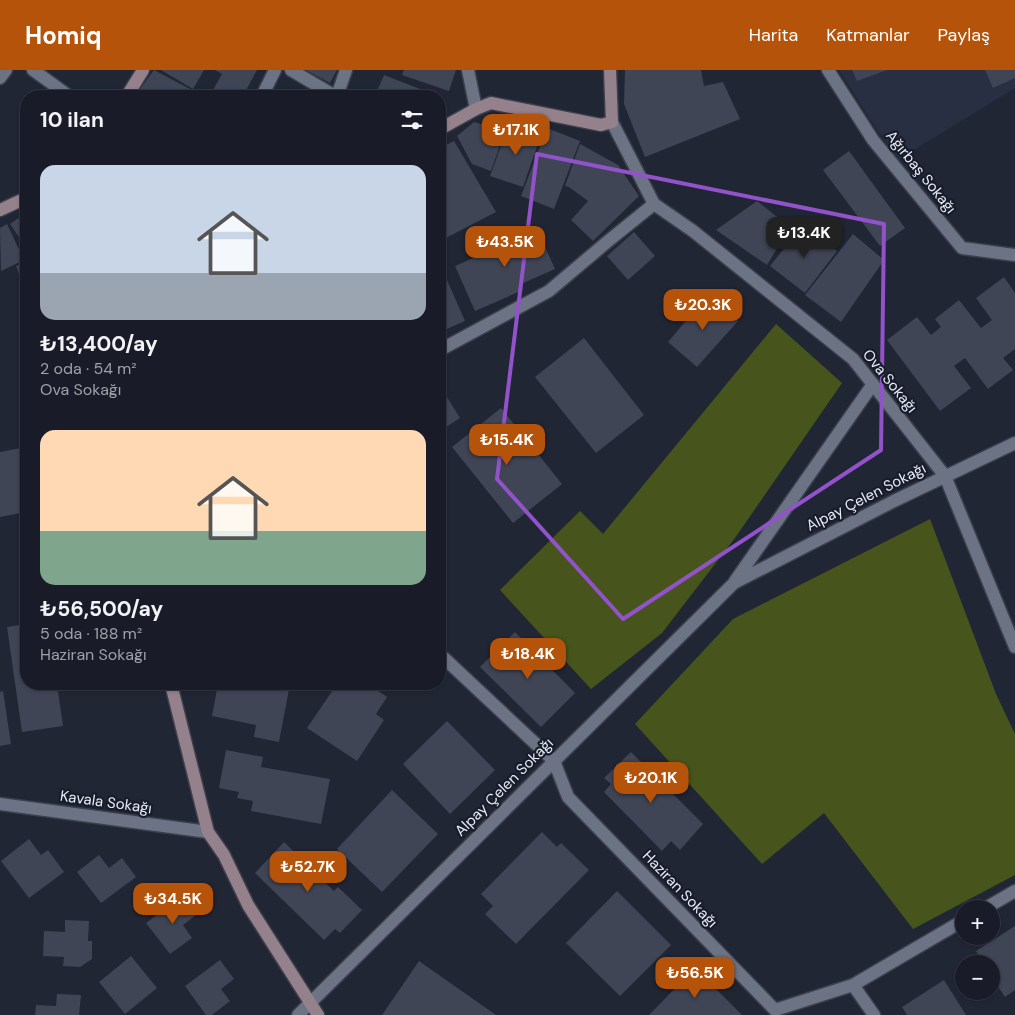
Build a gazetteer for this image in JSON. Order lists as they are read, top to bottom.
{
  "streets": {
    "street": [
      "Ağırbaş Sokağı",
      "Ova Sokağı",
      "Alpay Çelen Sokağı",
      "Kavala Sokağı",
      "Haziran Sokağı"
    ]
  },
  "crossings": [
    ["Ova Sokağı", "Alpay Çelen Sokağı"],
    ["Alpay Çelen Sokağı", "Haziran Sokağı"]
  ],
  "page": {
    "header": "Homiq",
    "nav": ["Harita", "Katmanlar", "Paylaş"],
    "heading": "10 ilan",
    "price": [
      "₺17.1K",
      "₺13.4K",
      "₺43.5K",
      "₺20.3K",
      "₺15.4K",
      "₺18.4K",
      "₺20.1K",
      "₺52.7K",
      "₺34.5K",
      "₺56.5K"
    ],
    "list": [
      {
        "name": "₺13,400/ay",
        "note": "2 oda · 54 m² · Ova Sokağı"
      },
      {
        "name": "₺56,500/ay",
        "note": "5 oda · 188 m² · Haziran Sokağı"
      }
    ],
    "map_buttons": ["+", "−"]
  }
}
